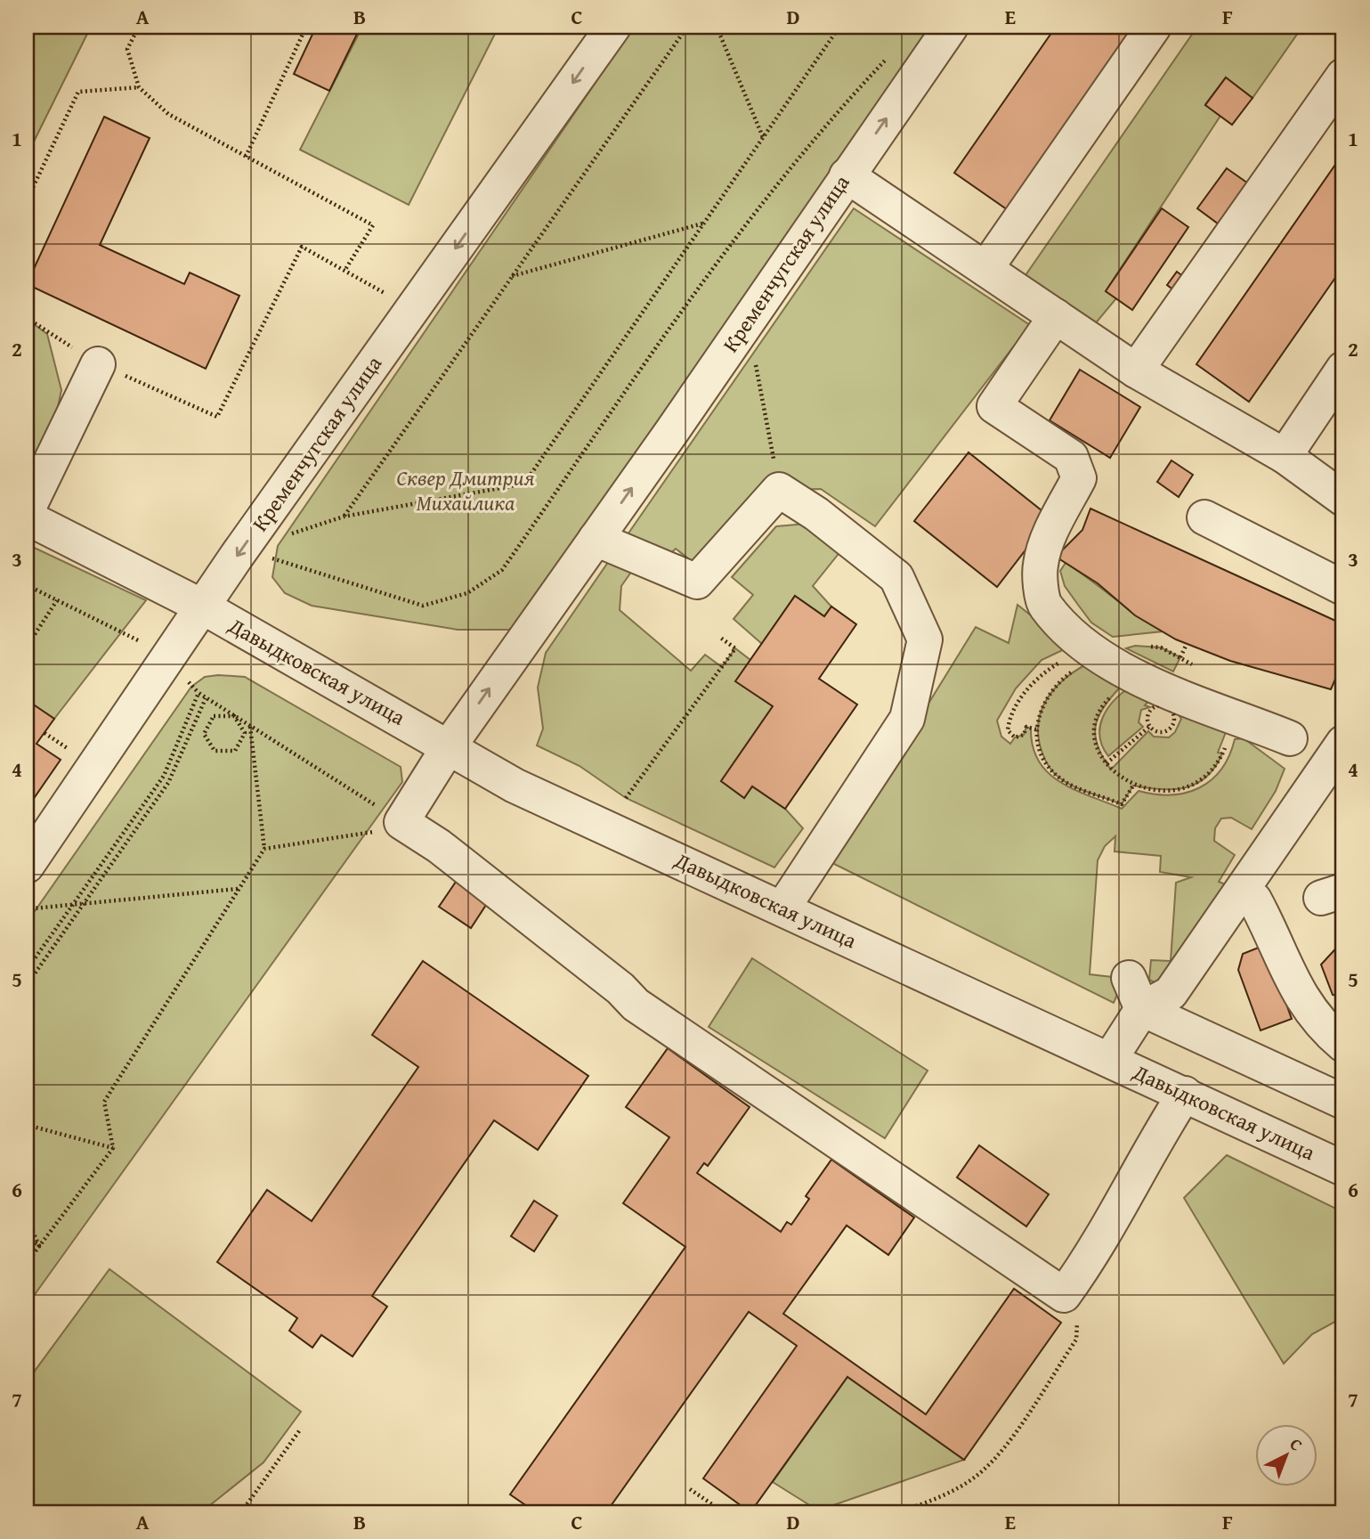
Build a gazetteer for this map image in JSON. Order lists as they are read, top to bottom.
{
  "streets": {
    "street": ["Кременчугская улица", "Давыдковская улица"]
  },
  "crossings": [
    ["Кременчугская улица", "Давыдковская улица"]
  ],
  "parks": ["Сквер Дмитрия Михайлика"],
  "north": "top right",
  "grid": {
    "columns": [
      "A",
      "B",
      "C",
      "D",
      "E",
      "F"
    ],
    "rows": [
      "1",
      "2",
      "3",
      "4",
      "5",
      "6",
      "7"
    ]
  }
}
